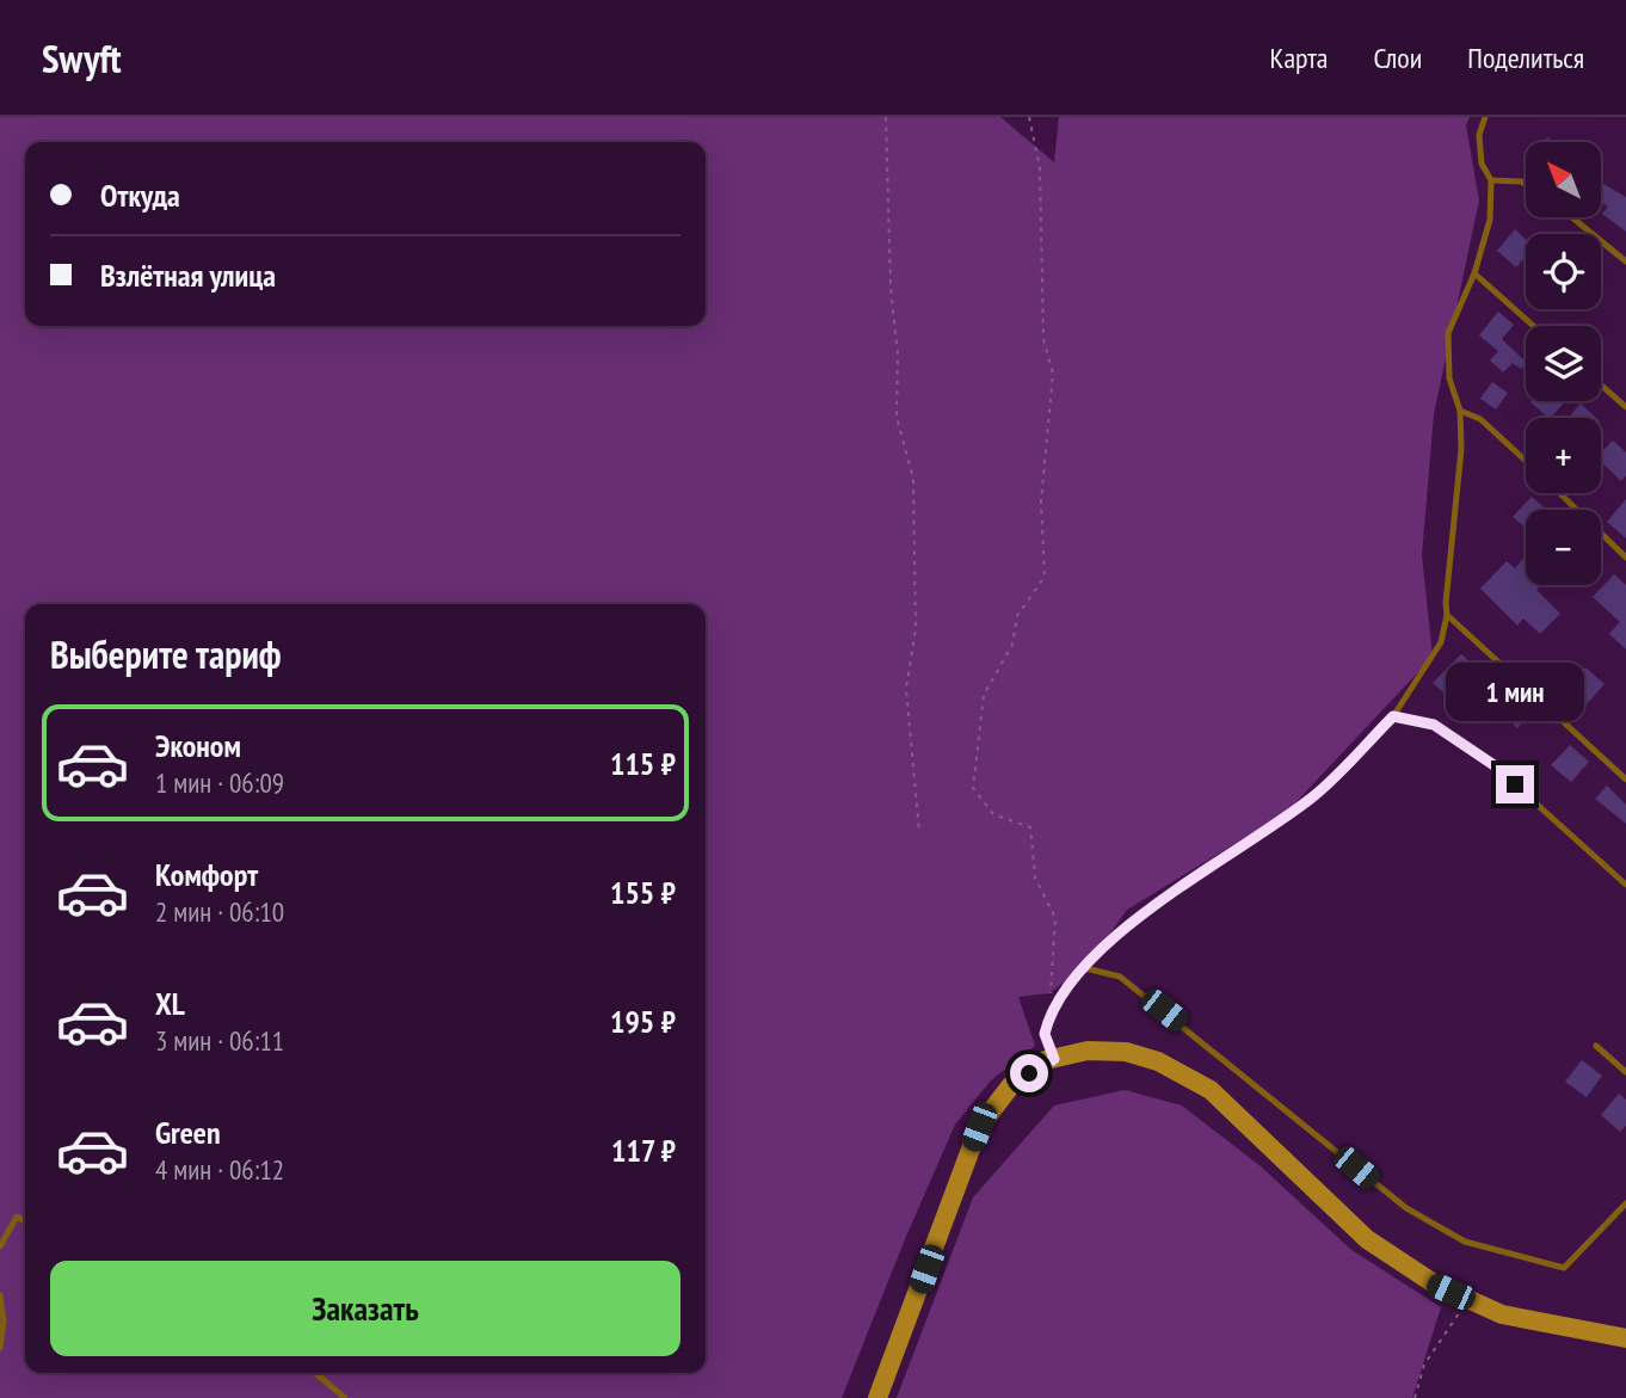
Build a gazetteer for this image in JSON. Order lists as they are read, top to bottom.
{
  "north": "top left",
  "page": {
    "header": "Swyft",
    "nav": ["Карта", "Слои", "Поделиться"],
    "map_buttons": ["+", "−"],
    "banner": ["Откуда", "Взлётная улица"],
    "heading": "Выберите тариф",
    "bubble": "1 мин",
    "list": [
      {
        "name": "Эконом",
        "note": "1 мин · 06:09",
        "value": "115 ₽"
      },
      {
        "name": "Комфорт",
        "note": "2 мин · 06:10",
        "value": "155 ₽"
      },
      {
        "name": "XL",
        "note": "3 мин · 06:11",
        "value": "195 ₽"
      },
      {
        "name": "Green",
        "note": "4 мин · 06:12",
        "value": "117 ₽"
      }
    ],
    "buttons": "Заказать"
  }
}
